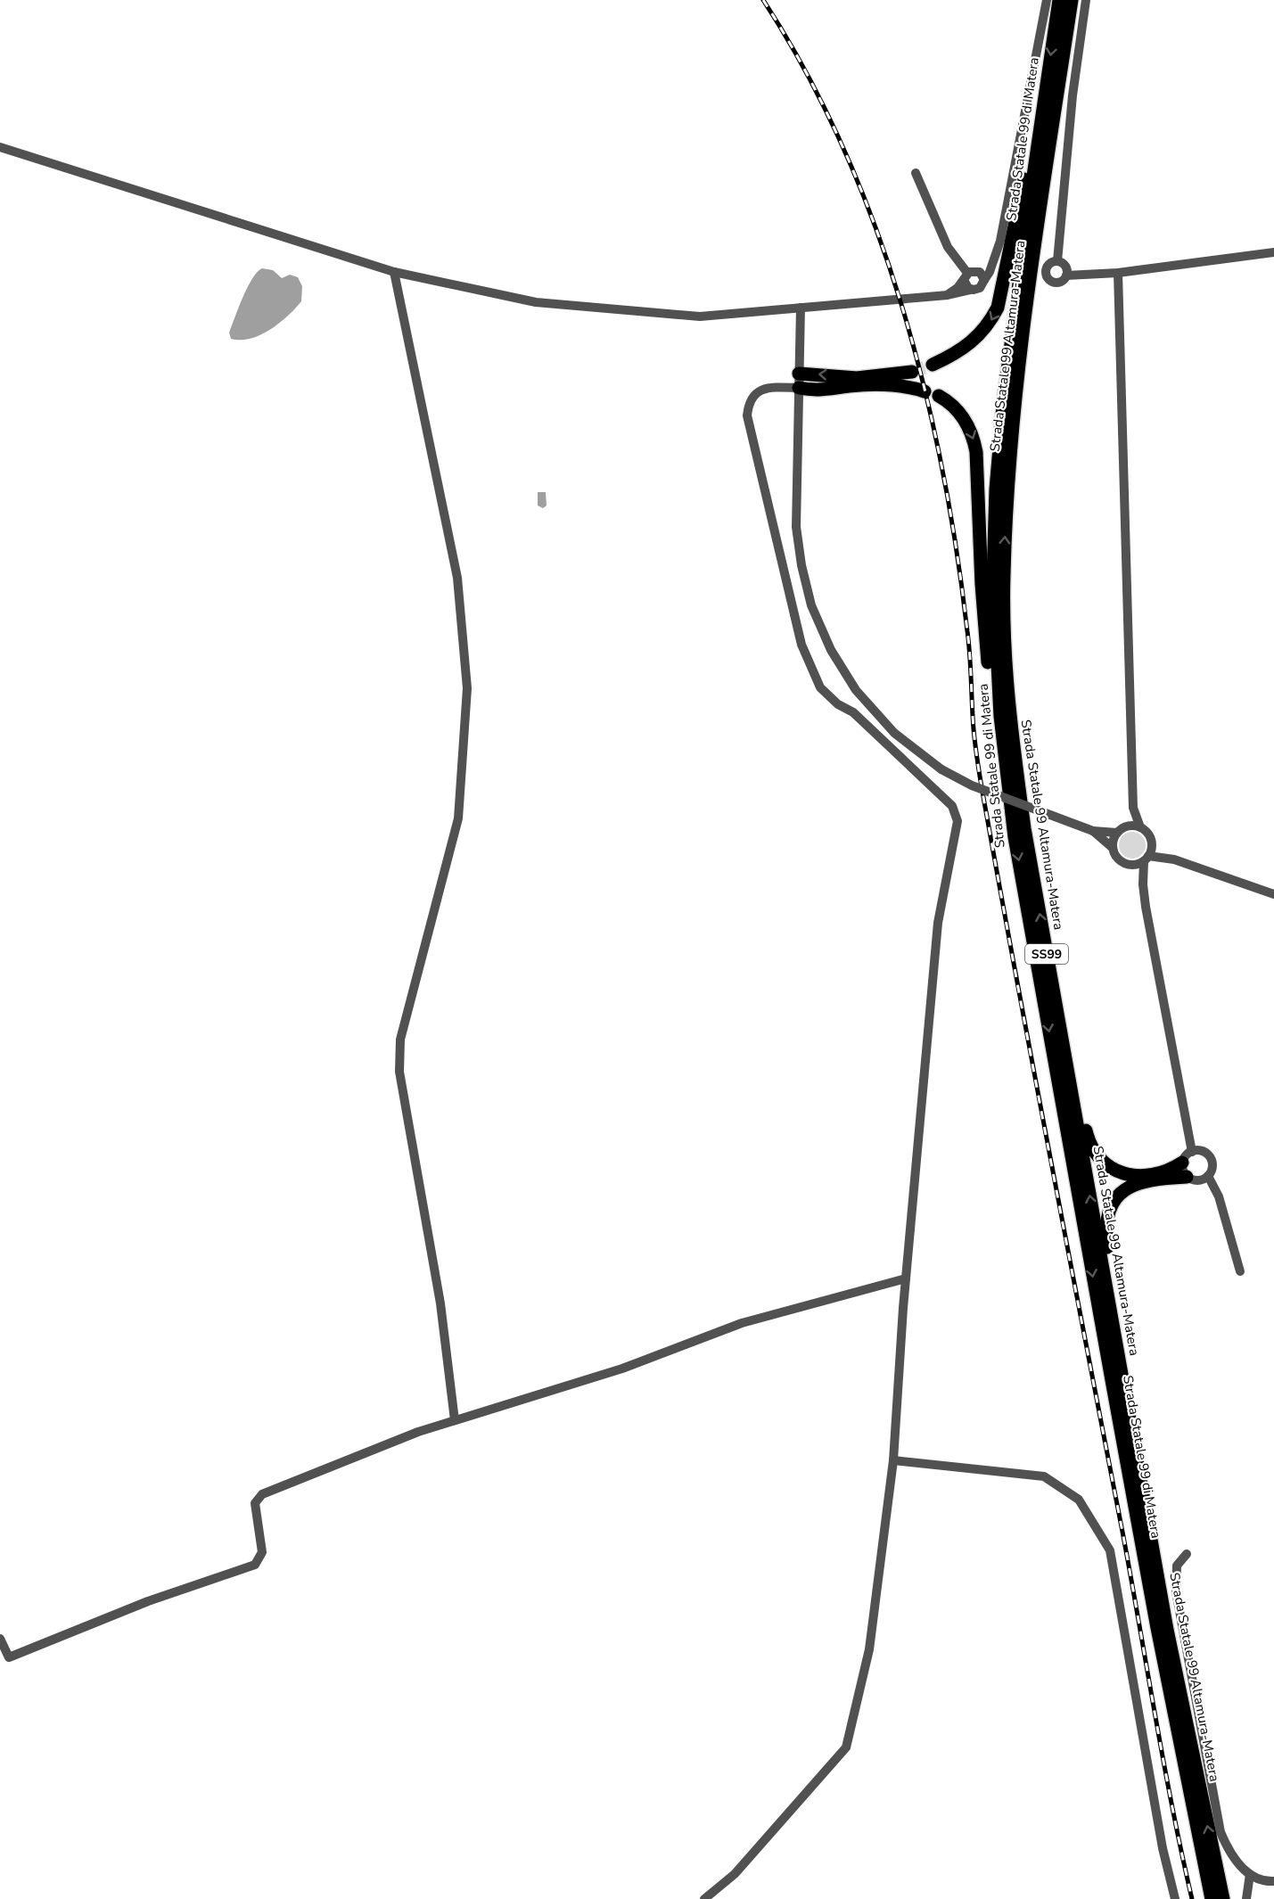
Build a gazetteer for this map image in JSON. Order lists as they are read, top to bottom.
{
  "streets": {
    "highway": ["Strada Statale 99 di Matera", "Strada Statale 99 Altamura-Matera", "SS99"]
  },
  "one_way": ["Strada Statale 99 di Matera", "Strada Statale 99 Altamura-Matera"]
}
